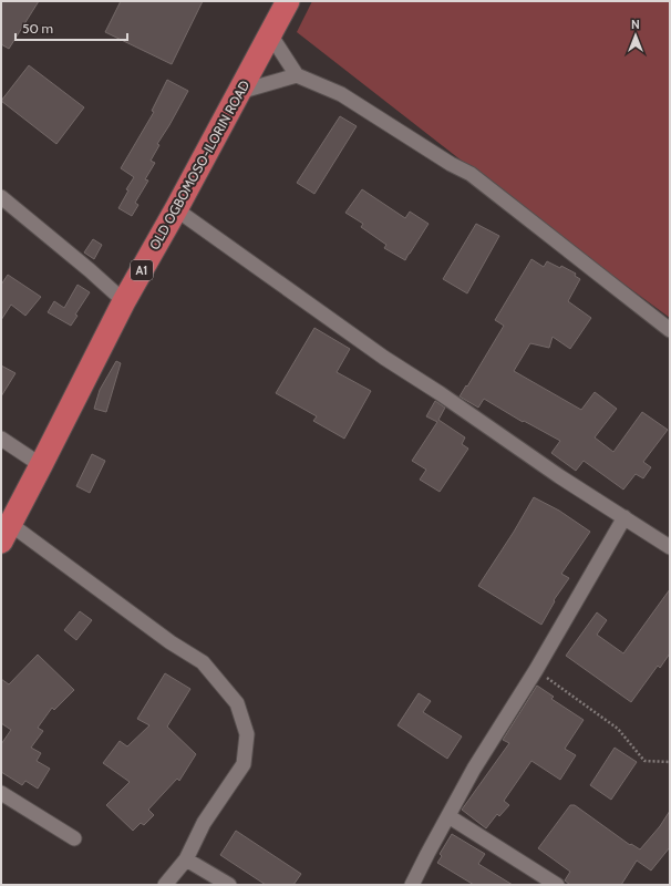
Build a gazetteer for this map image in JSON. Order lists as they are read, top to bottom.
{
  "streets": {
    "highway": ["OLD OGBOMOSO-ILORIN ROAD", "A1"]
  },
  "scale_bar": "50 m",
  "north": "top"
}
